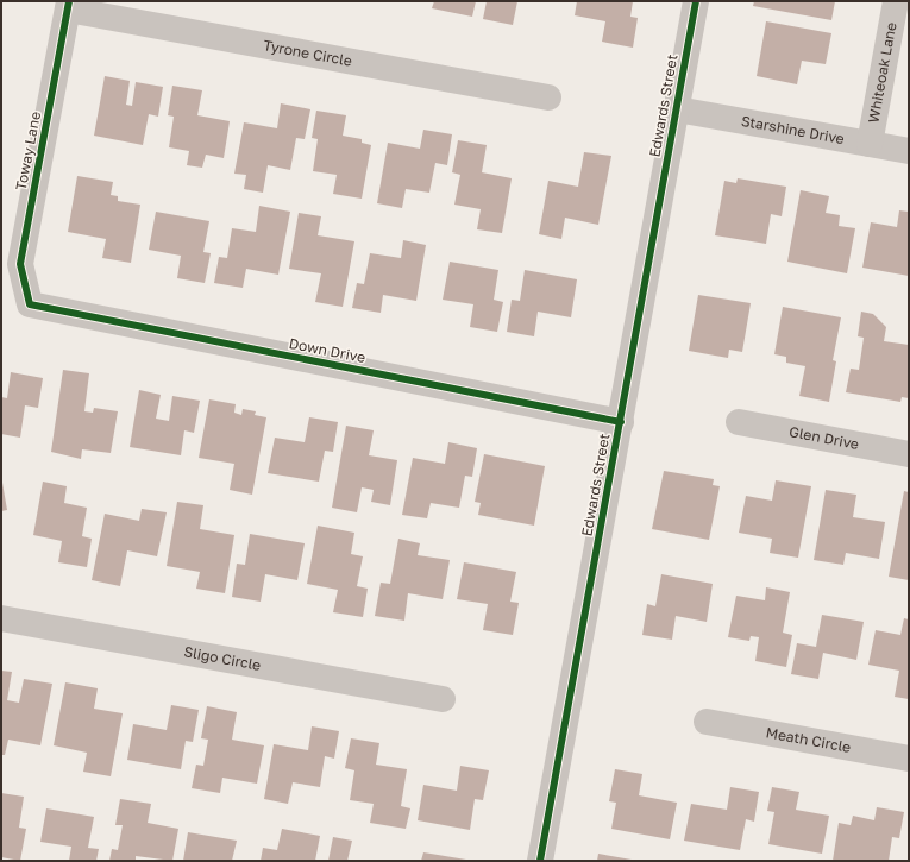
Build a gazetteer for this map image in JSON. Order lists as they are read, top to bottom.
{
  "streets": {
    "street": [
      "Tyrone Circle",
      "Whiteoak Lane",
      "Edwards Street",
      "Starshine Drive",
      "Toway Lane",
      "Down Drive",
      "Glen Drive",
      "Sligo Circle",
      "Meath Circle"
    ]
  },
  "crossings": [
    ["Tyrone Circle", "Toway Lane"],
    ["Whiteoak Lane", "Starshine Drive"],
    ["Edwards Street", "Starshine Drive"],
    ["Edwards Street", "Down Drive"],
    ["Toway Lane", "Down Drive"]
  ]
}
